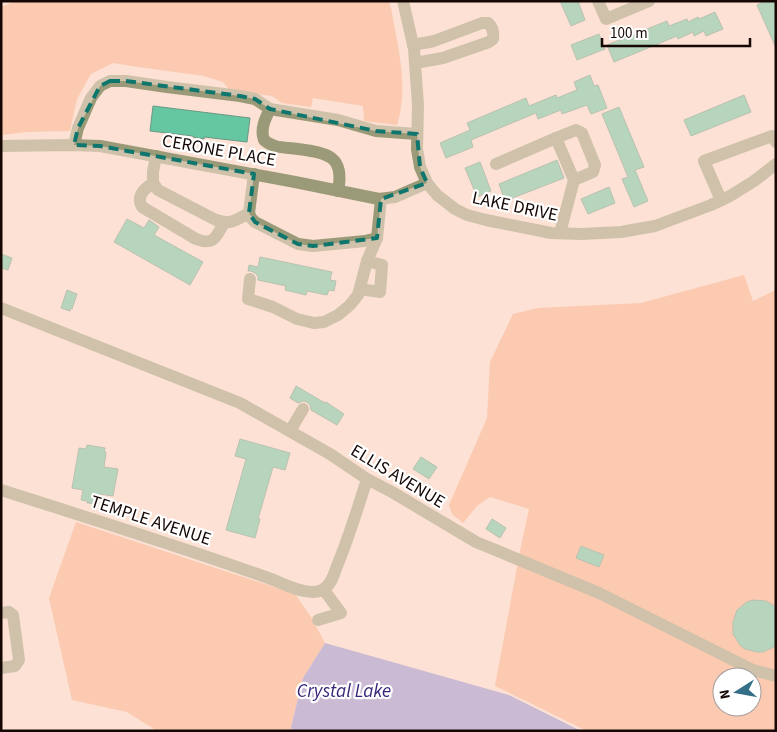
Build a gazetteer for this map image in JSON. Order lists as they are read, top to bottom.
{
  "streets": {
    "street": [
      "CERONE PLACE",
      "LAKE DRIVE",
      "ELLIS AVENUE",
      "TEMPLE AVENUE"
    ]
  },
  "crossings": [
    ["CERONE PLACE", "LAKE DRIVE"]
  ],
  "water": ["Crystal Lake"],
  "scale_bar": "100 m",
  "north": "left"
}
